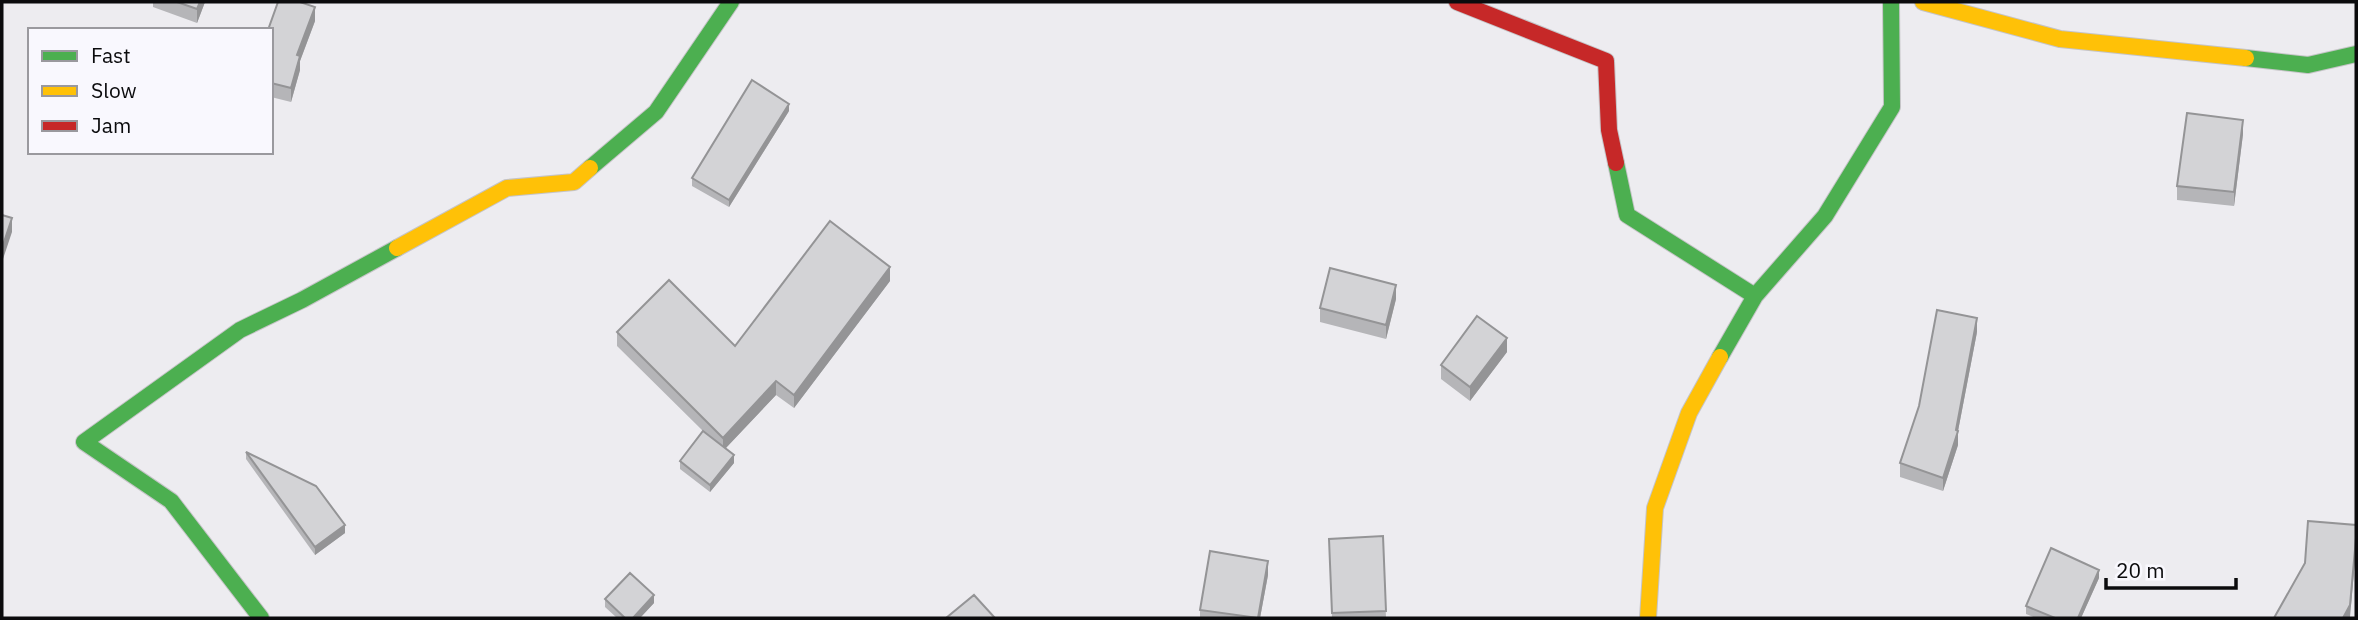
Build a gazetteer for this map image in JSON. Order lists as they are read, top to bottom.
{
  "legend": ["Fast", "Slow", "Jam"],
  "scale_bar": "20 m"
}
